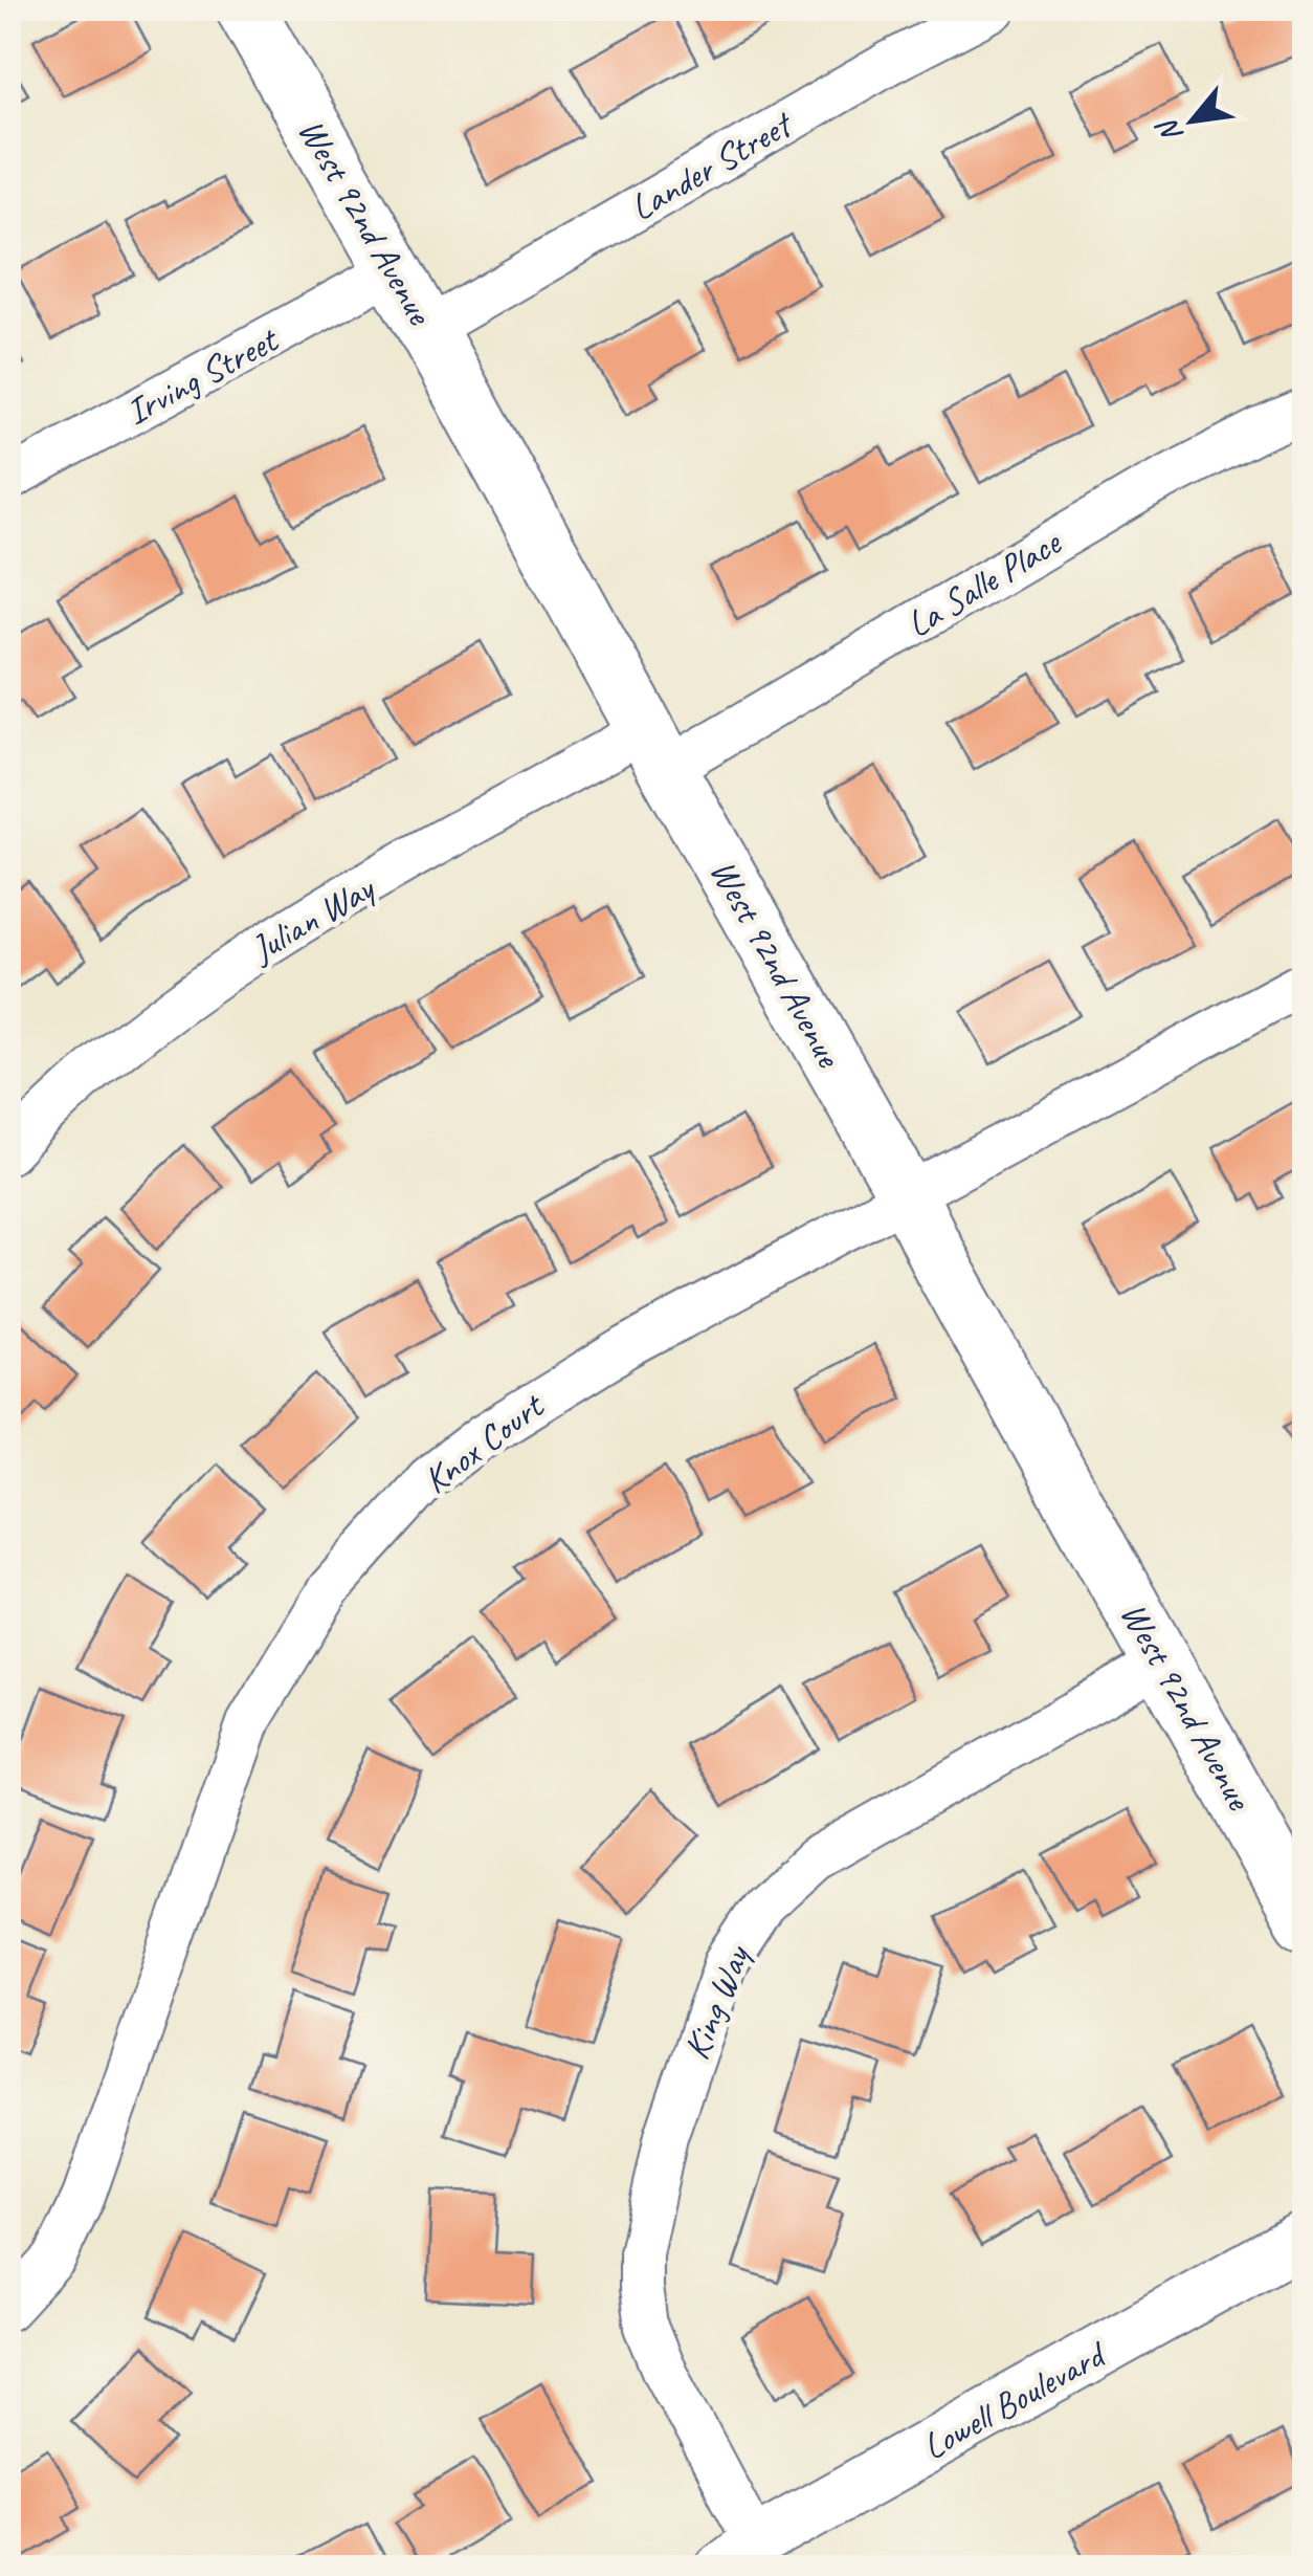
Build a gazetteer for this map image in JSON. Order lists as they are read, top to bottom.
{
  "streets": {
    "main road": ["West 92nd Avenue"],
    "street": [
      "Lander Street",
      "Irving Street",
      "La Salle Place",
      "Julian Way",
      "Knox Court",
      "King Way",
      "Lowell Boulevard"
    ]
  },
  "crossings": [
    ["Lander Street", "West 92nd Avenue"],
    ["West 92nd Avenue", "Irving Street"],
    ["West 92nd Avenue", "La Salle Place"],
    ["West 92nd Avenue", "Julian Way"],
    ["West 92nd Avenue", "Knox Court"],
    ["West 92nd Avenue", "King Way"],
    ["La Salle Place", "Julian Way"],
    ["King Way", "Lowell Boulevard"]
  ],
  "north": "bottom left"
}
